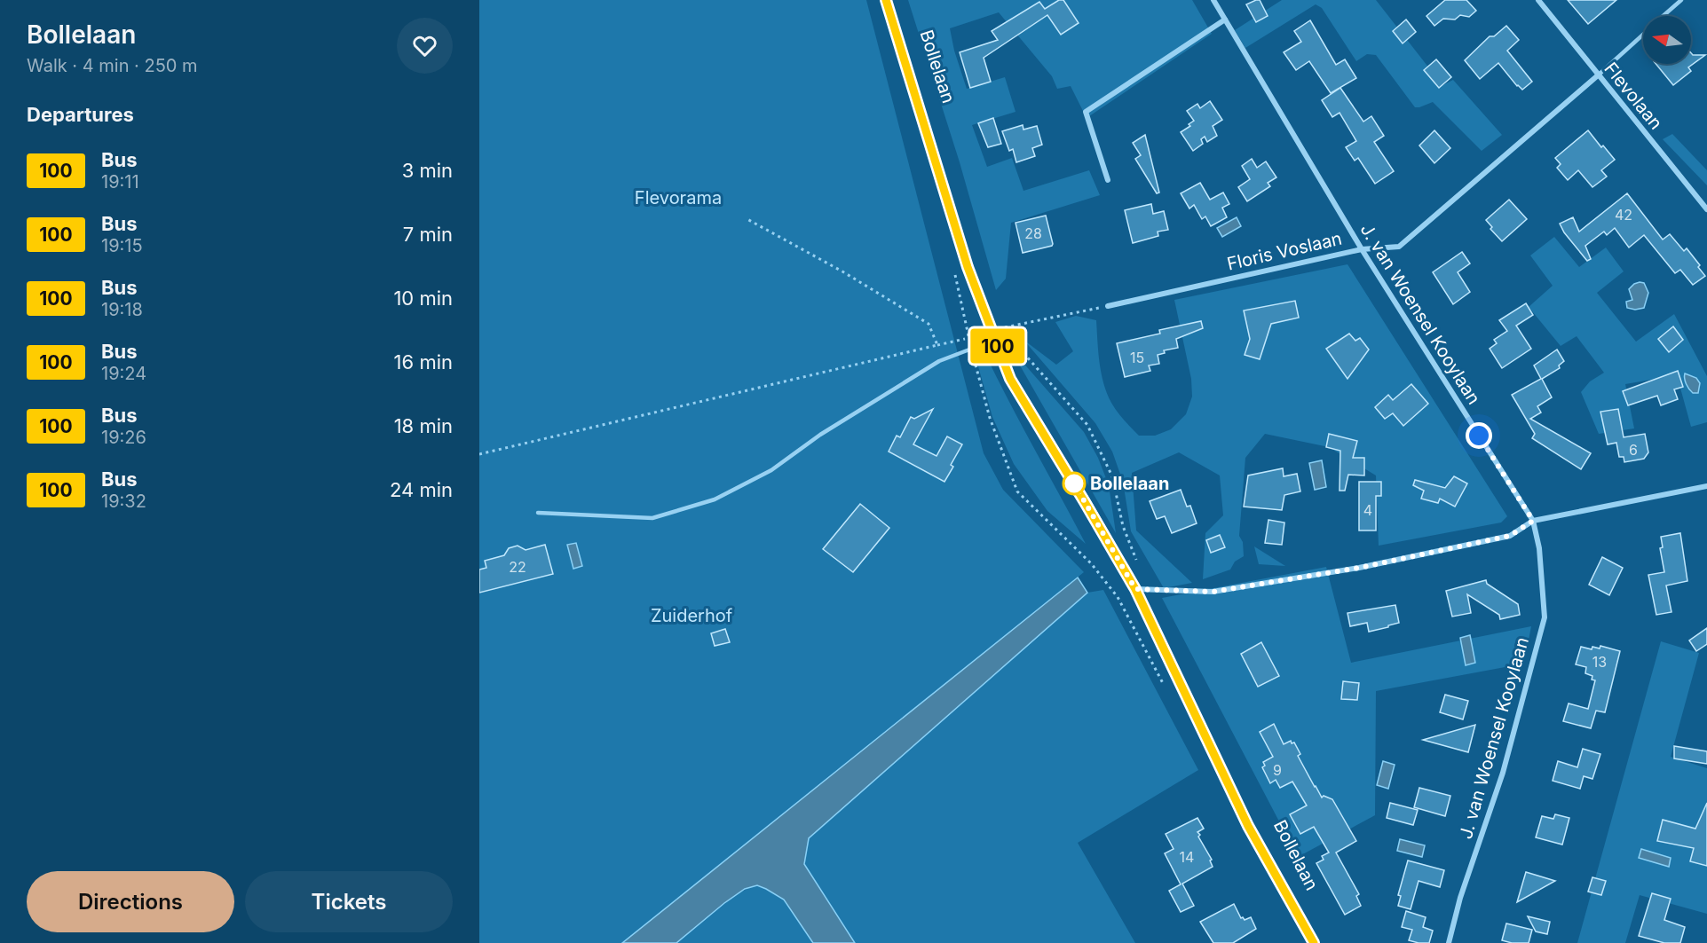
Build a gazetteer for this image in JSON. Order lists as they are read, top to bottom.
{
  "streets": {
    "main road": ["Bollelaan"],
    "street": ["Flevolaan", "Floris Voslaan", "J. van Woensel Kooylaan"]
  },
  "crossings": [
    ["Flevolaan", "Floris Voslaan"],
    ["Floris Voslaan", "J. van Woensel Kooylaan"]
  ],
  "parks": ["Flevorama", "Zuiderhof"],
  "places": ["Bollelaan"],
  "lines": ["bus line 100"],
  "house_numbers": [
    "42",
    "28",
    "15",
    "6",
    "4",
    "22",
    "13",
    "9",
    "14"
  ],
  "north": "left",
  "page": {
    "heading": [
      ["Bollelaan", "Walk · 4 min · 250 m"],
      "Departures"
    ],
    "on_map": "100",
    "list": [
      {
        "mark": "100",
        "name": "Bus",
        "note": "19:11",
        "value": "3 min"
      },
      {
        "mark": "100",
        "name": "Bus",
        "note": "19:15",
        "value": "7 min"
      },
      {
        "mark": "100",
        "name": "Bus",
        "note": "19:18",
        "value": "10 min"
      },
      {
        "mark": "100",
        "name": "Bus",
        "note": "19:24",
        "value": "16 min"
      },
      {
        "mark": "100",
        "name": "Bus",
        "note": "19:26",
        "value": "18 min"
      },
      {
        "mark": "100",
        "name": "Bus",
        "note": "19:32",
        "value": "24 min"
      }
    ],
    "buttons": ["Directions", "Tickets"]
  }
}
